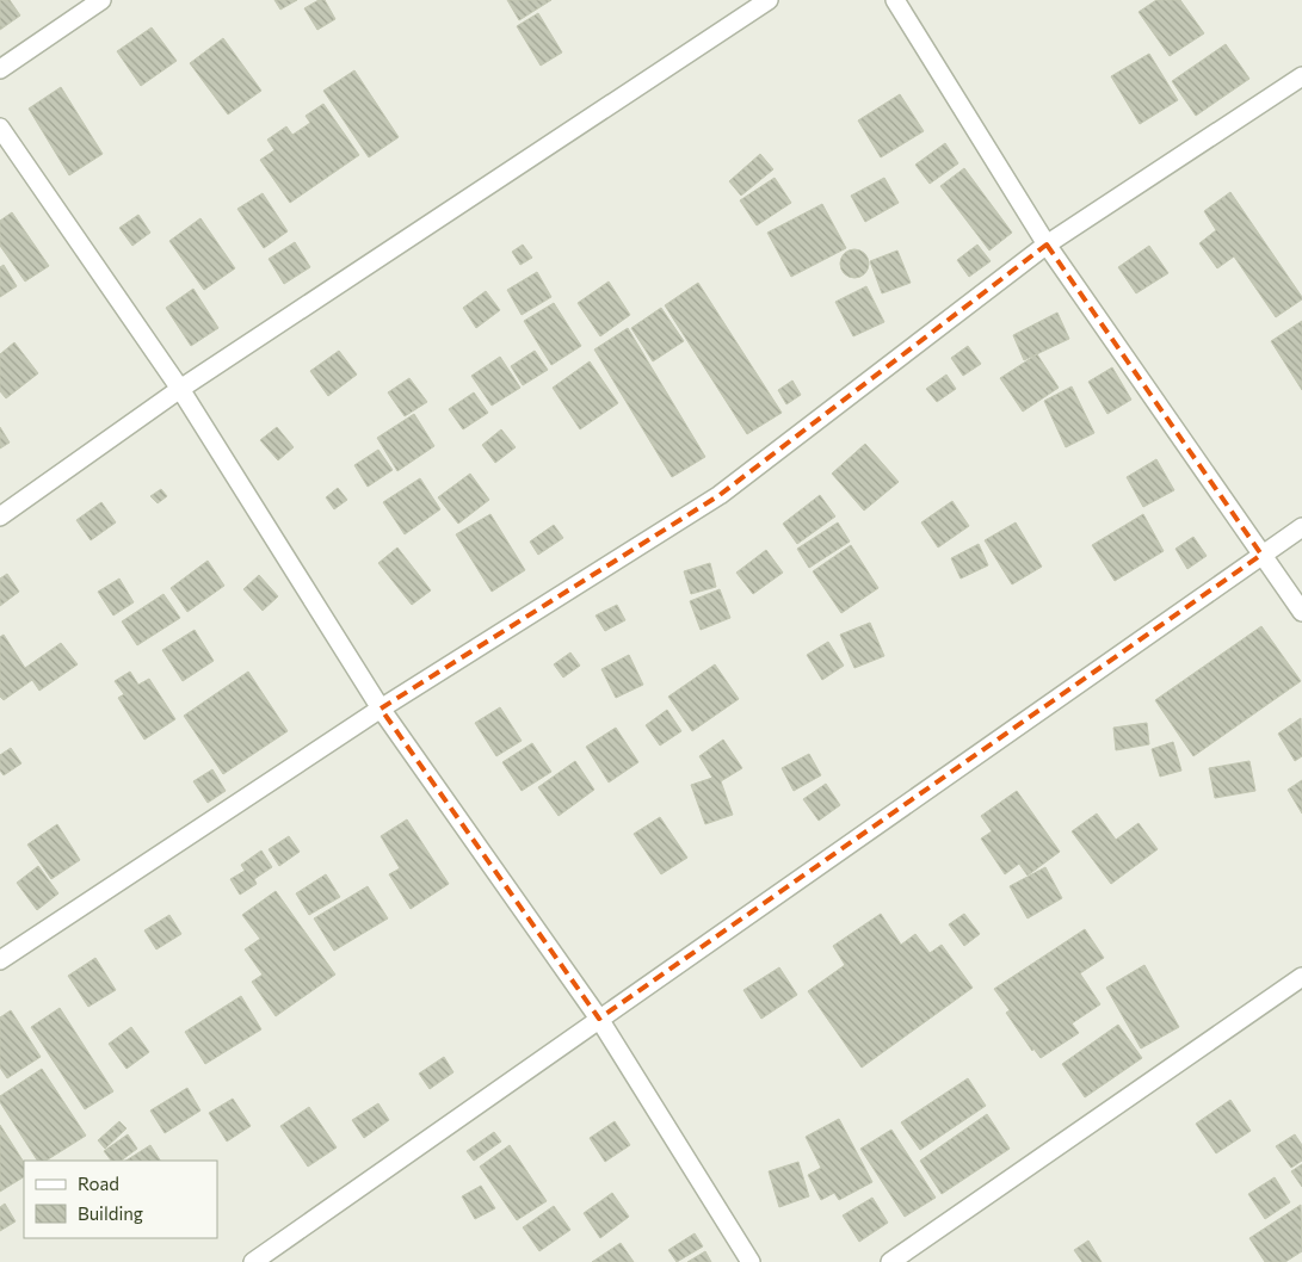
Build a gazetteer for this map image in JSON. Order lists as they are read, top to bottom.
{
  "legend": ["Road", "Building"]
}
